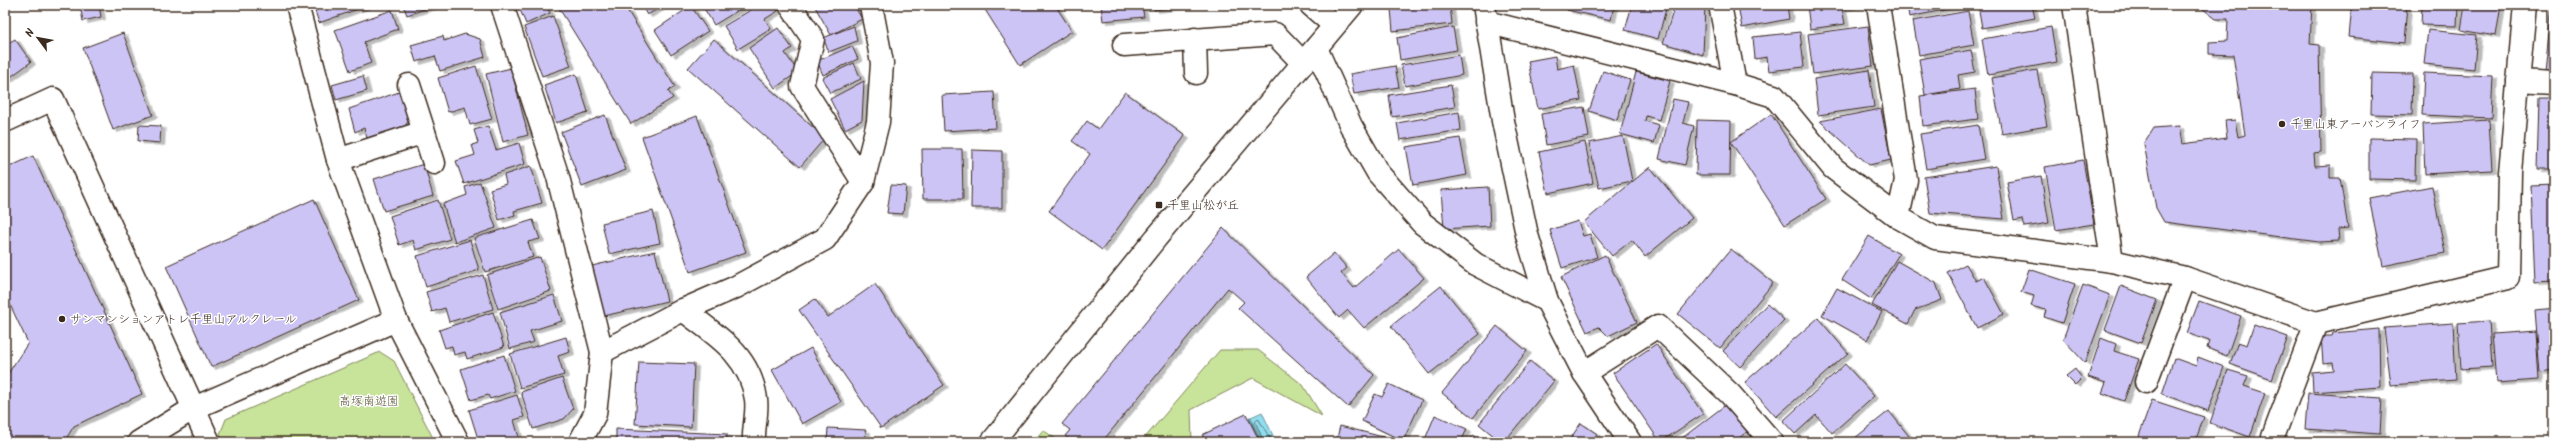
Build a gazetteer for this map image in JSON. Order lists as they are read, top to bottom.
{
  "parks": ["高塚南遊園"],
  "places": {
    "other": ["千里山東アーバンライフ", "サンマンションアトレ千里山アルクレール"],
    "transit": ["千里山松が丘"]
  },
  "north": "top left"
}
